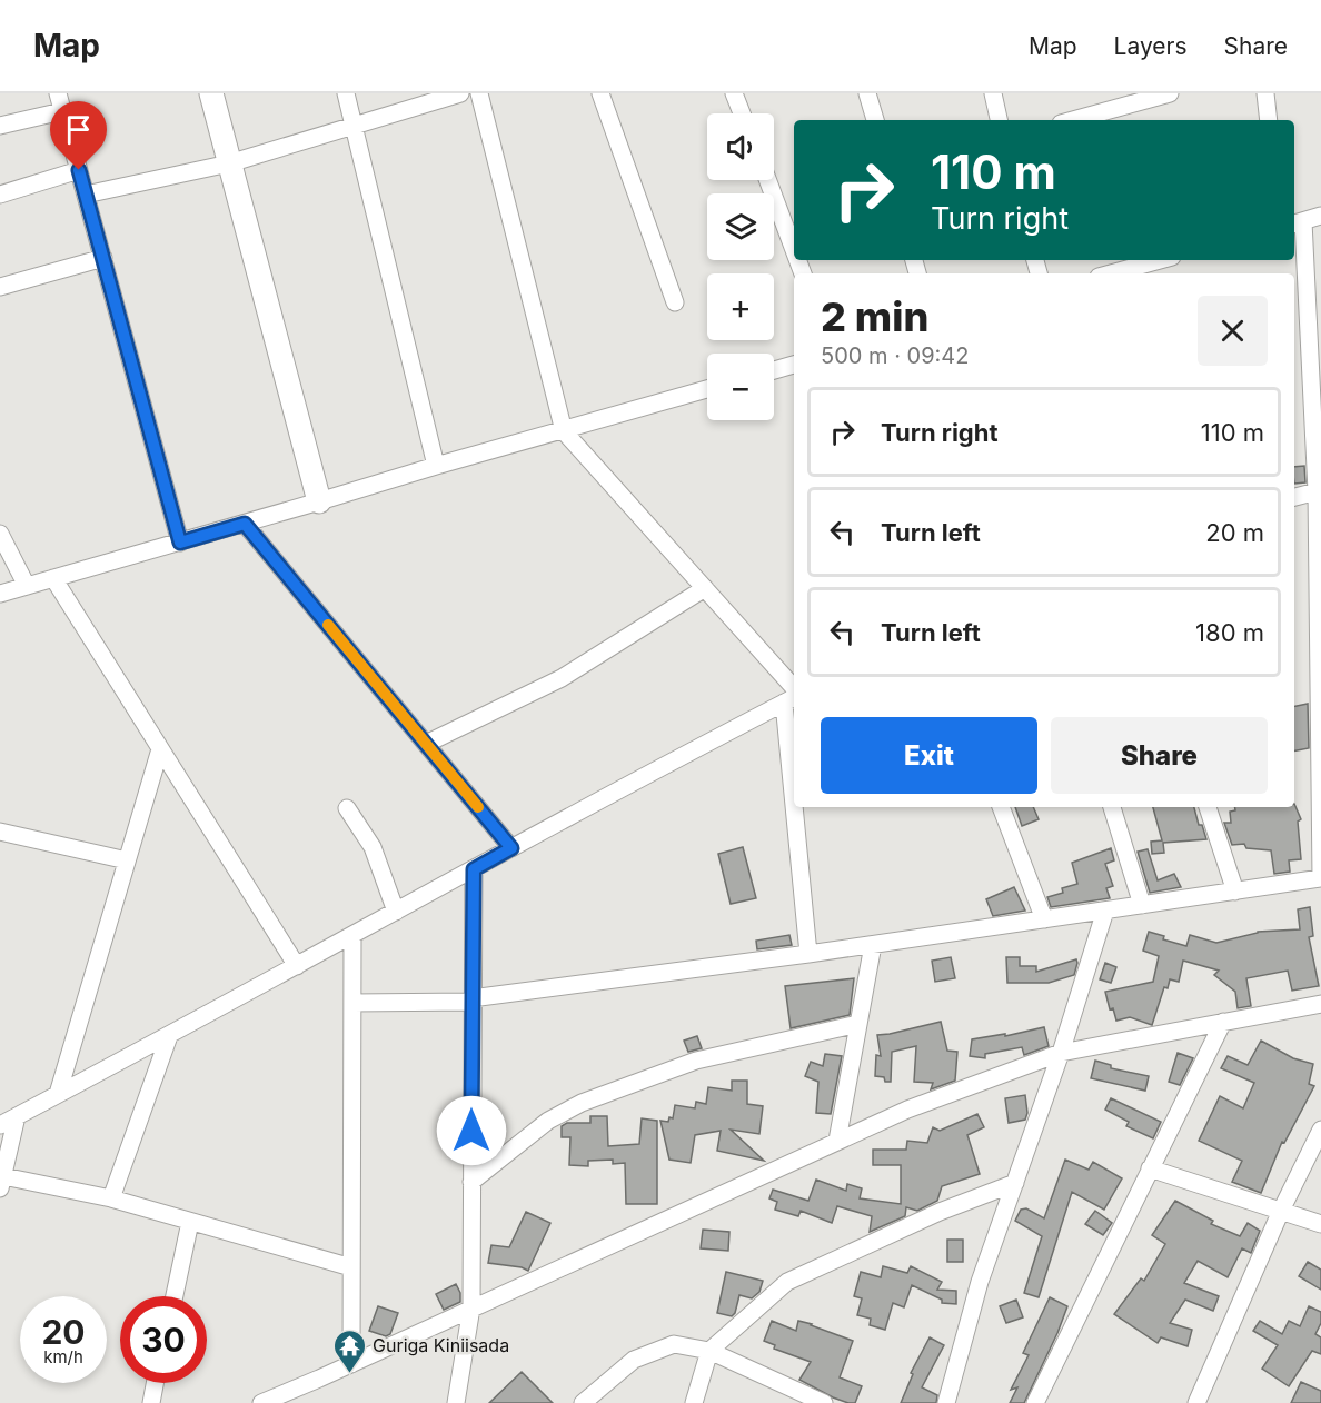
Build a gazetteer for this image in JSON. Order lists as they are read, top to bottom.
{
  "places": {
    "temple": ["Guriga Kiniisada"]
  },
  "page": {
    "header": "Map",
    "nav": ["Map", "Layers", "Share"],
    "map_buttons": ["+", "−"],
    "turn": ["110 m", "Turn right"],
    "heading": ["2 min", "500 m · 09:42"],
    "list": [
      {
        "name": "Turn right",
        "value": "110 m"
      },
      {
        "name": "Turn left",
        "value": "20 m"
      },
      {
        "name": "Turn left",
        "value": "180 m"
      }
    ],
    "buttons": ["Exit", "Share"],
    "speed": "20 km/h",
    "limit": "30"
  }
}
